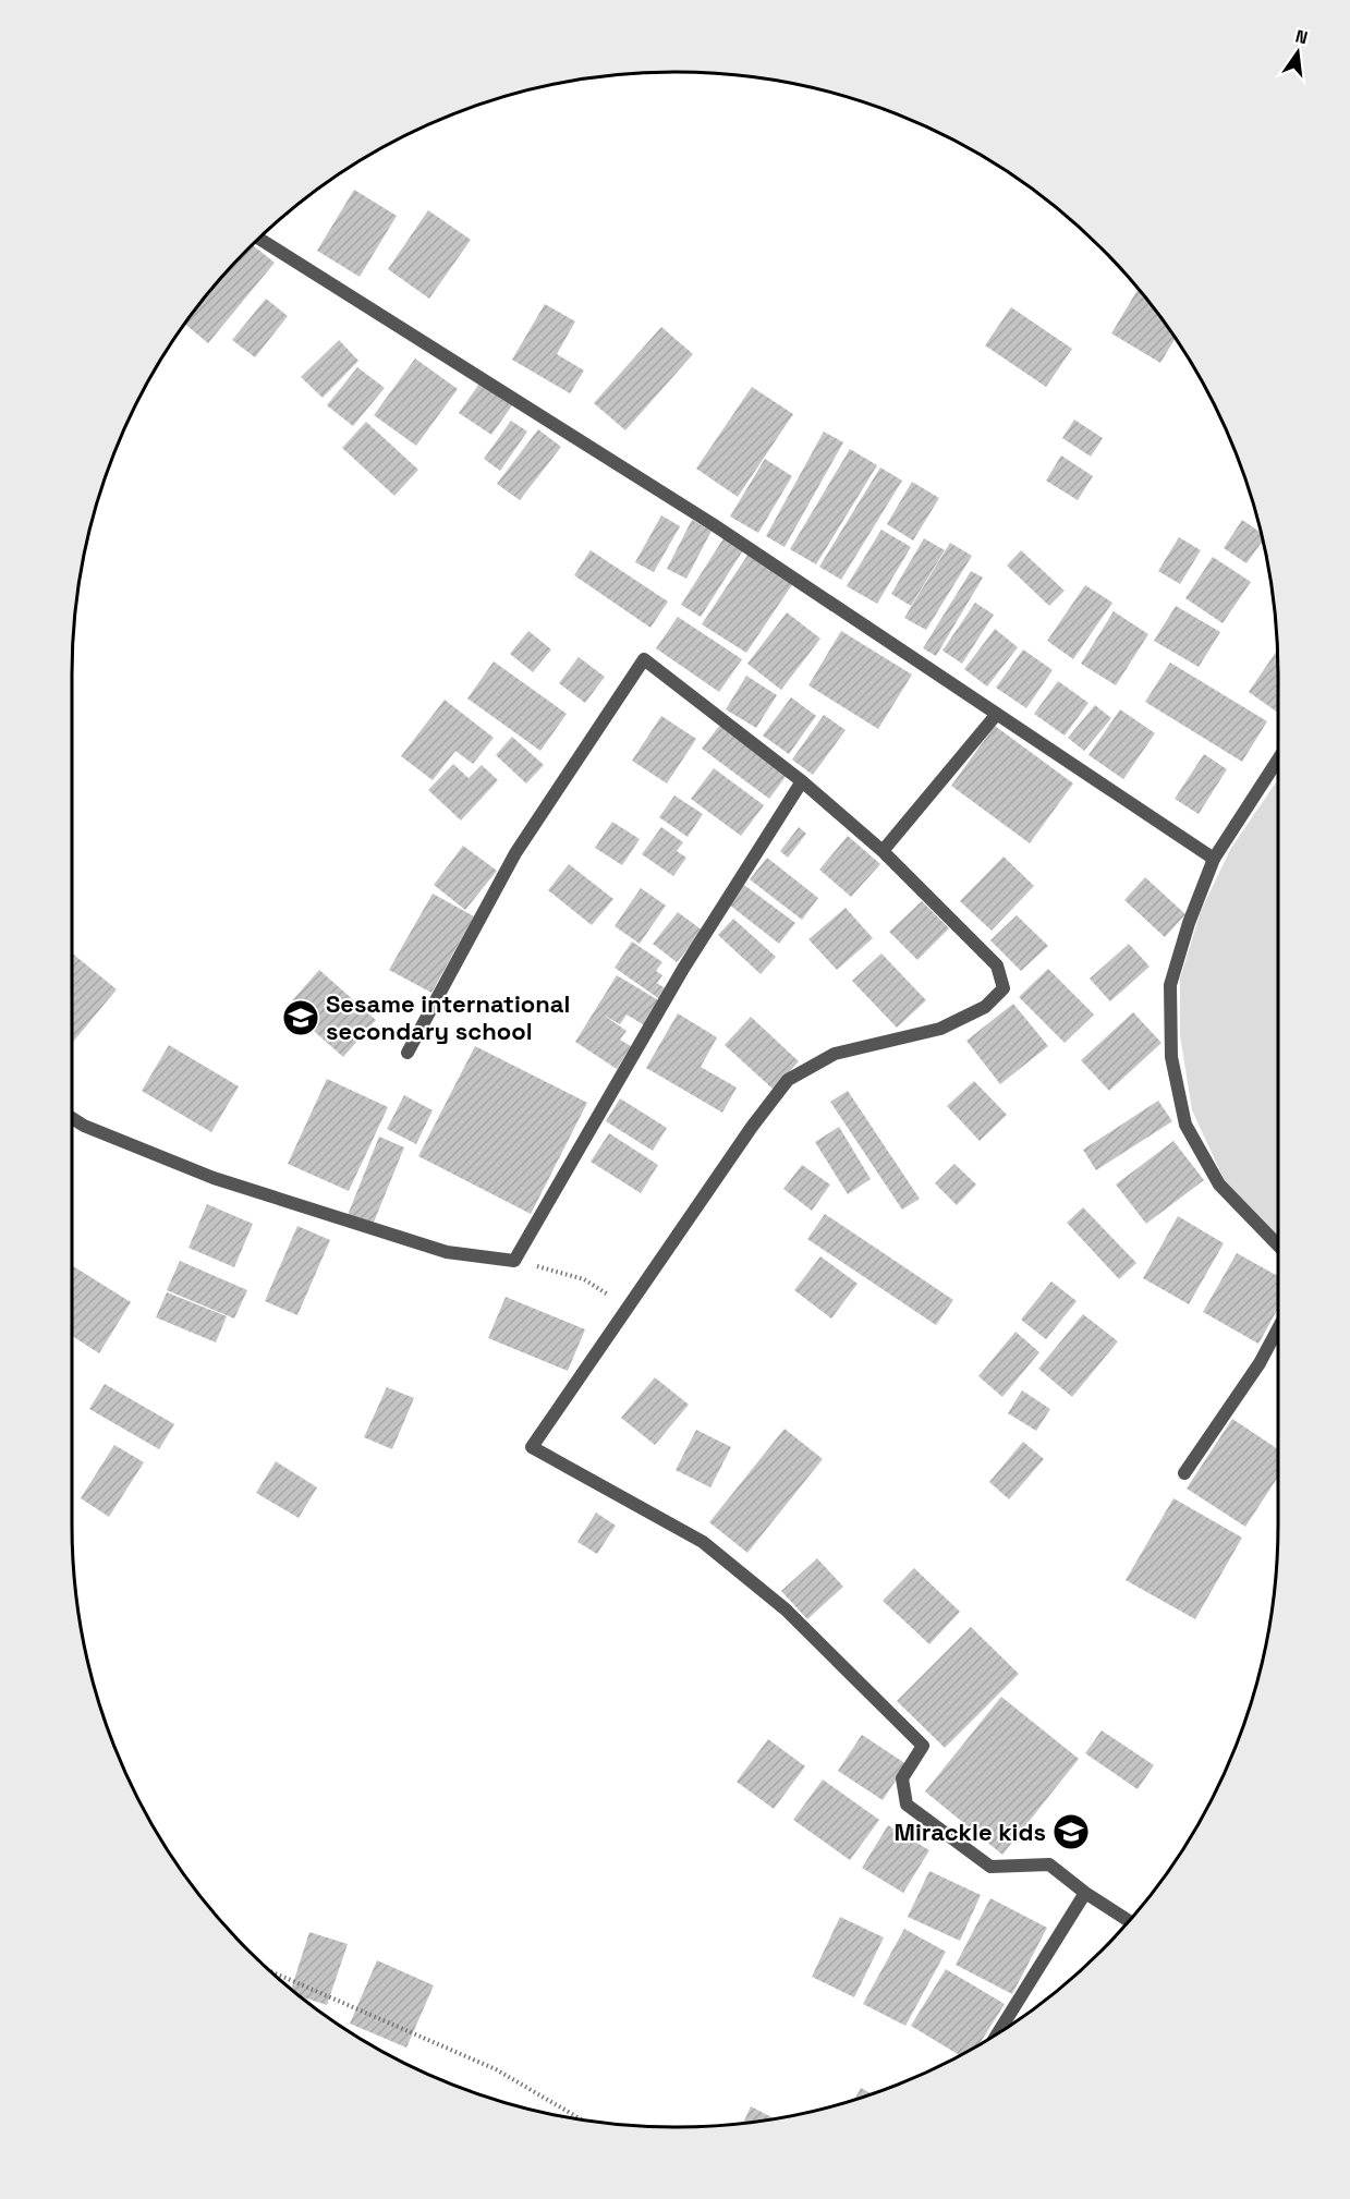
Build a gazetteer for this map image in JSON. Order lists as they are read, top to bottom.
{
  "places": {
    "school or university": ["Sesame international secondary school", "Mirackle kids"]
  },
  "north": "top"
}
